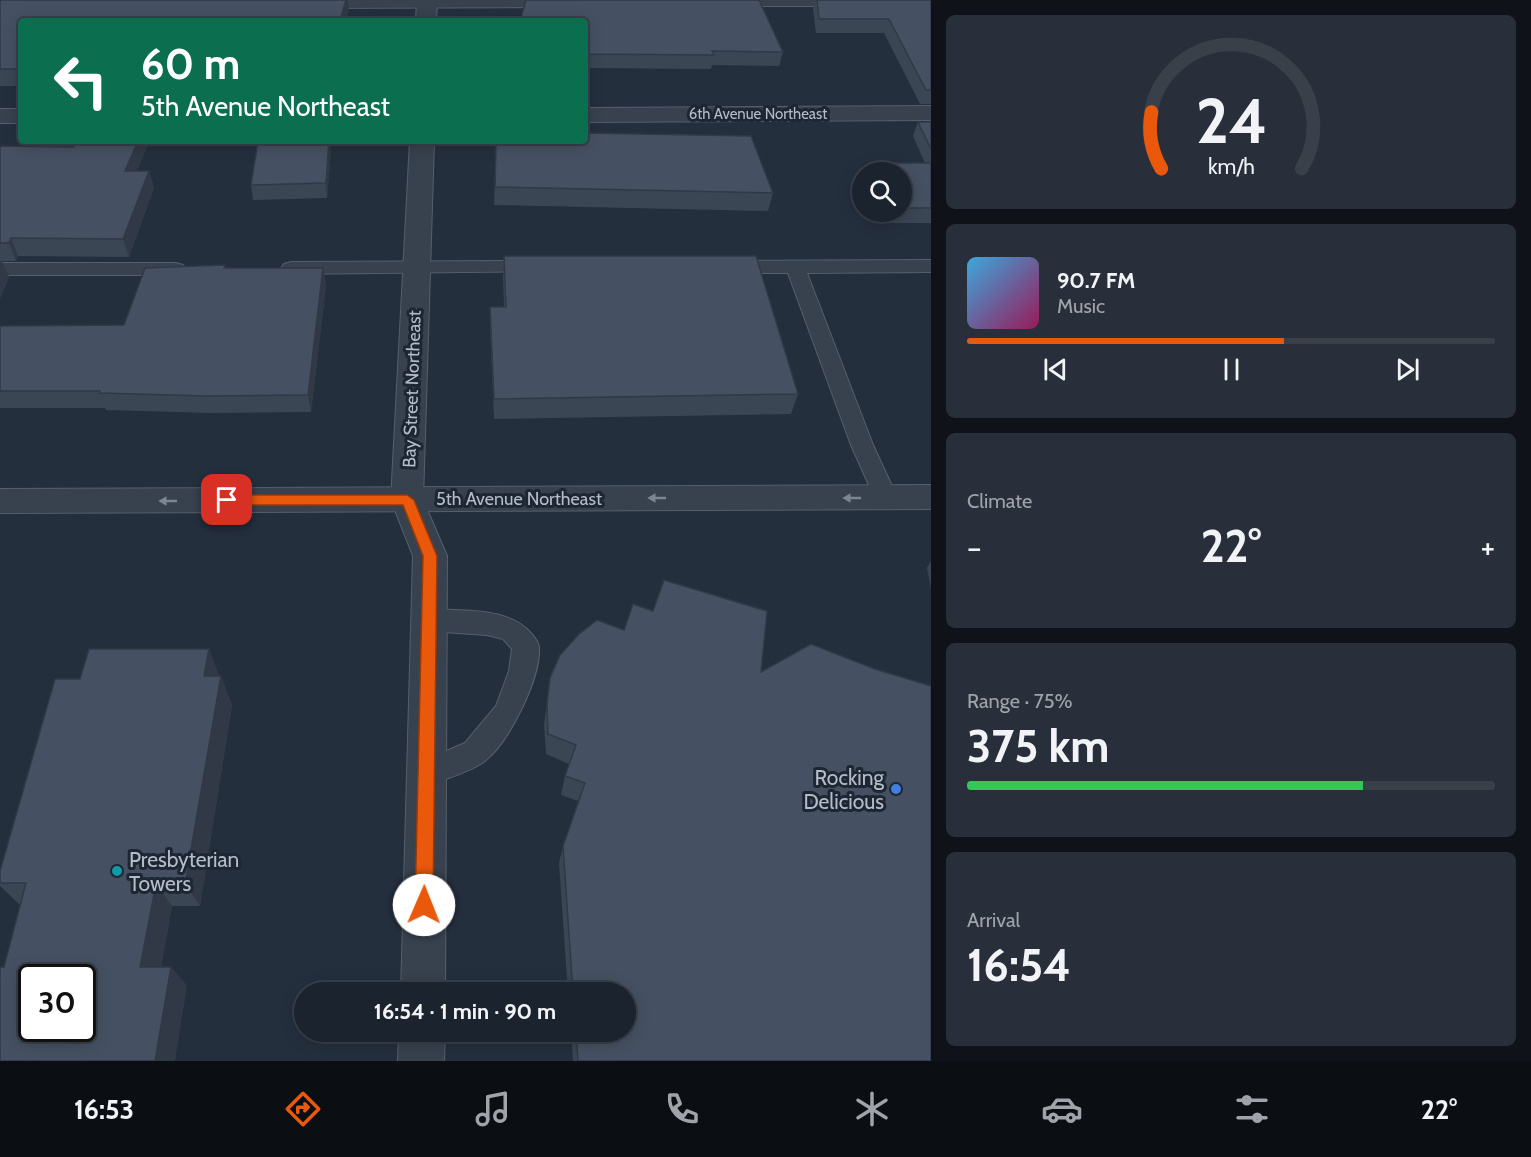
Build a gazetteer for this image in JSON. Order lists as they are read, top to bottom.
{
  "streets": {
    "street": ["6th Avenue Northeast", "Bay Street Northeast", "5th Avenue Northeast"]
  },
  "crossings": [
    ["Bay Street Northeast", "5th Avenue Northeast"]
  ],
  "one_way": ["5th Avenue Northeast"],
  "places": ["Rocking Delicious", "Presbyterian Towers"],
  "page": {
    "turn": ["60 m", "5th Avenue Northeast"],
    "song": ["90.7 FM", "Music"],
    "tile": [
      "Climate",
      ["Range · 75%", "375 km"],
      ["Arrival", "16:54"]
    ],
    "heat": ["−", "22°", "+"],
    "limit": "30",
    "trip": "16:54 · 1 min · 90 m",
    "tabs": ["16:53", "22°"],
    "gauge": ["24", "km/h"]
  }
}
